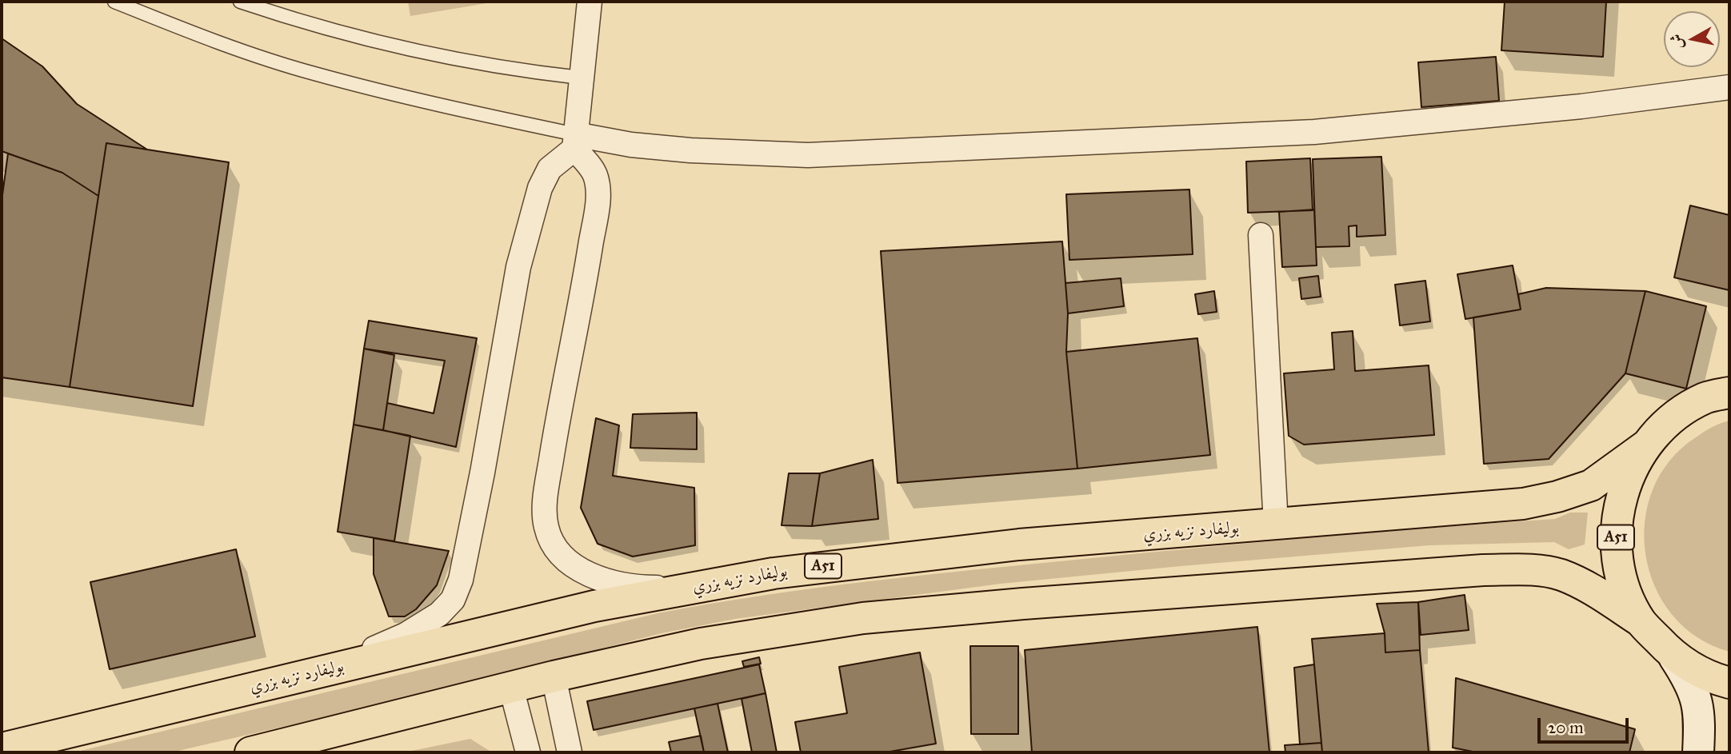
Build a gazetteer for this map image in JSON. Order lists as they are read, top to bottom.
{
  "streets": {
    "highway": ["بوليفارد نزيه بزري", "A51"]
  },
  "crossings": [
    ["بوليفارد نزيه بزري", "A51"]
  ],
  "scale_bar": "20 m",
  "north": "left"
}
